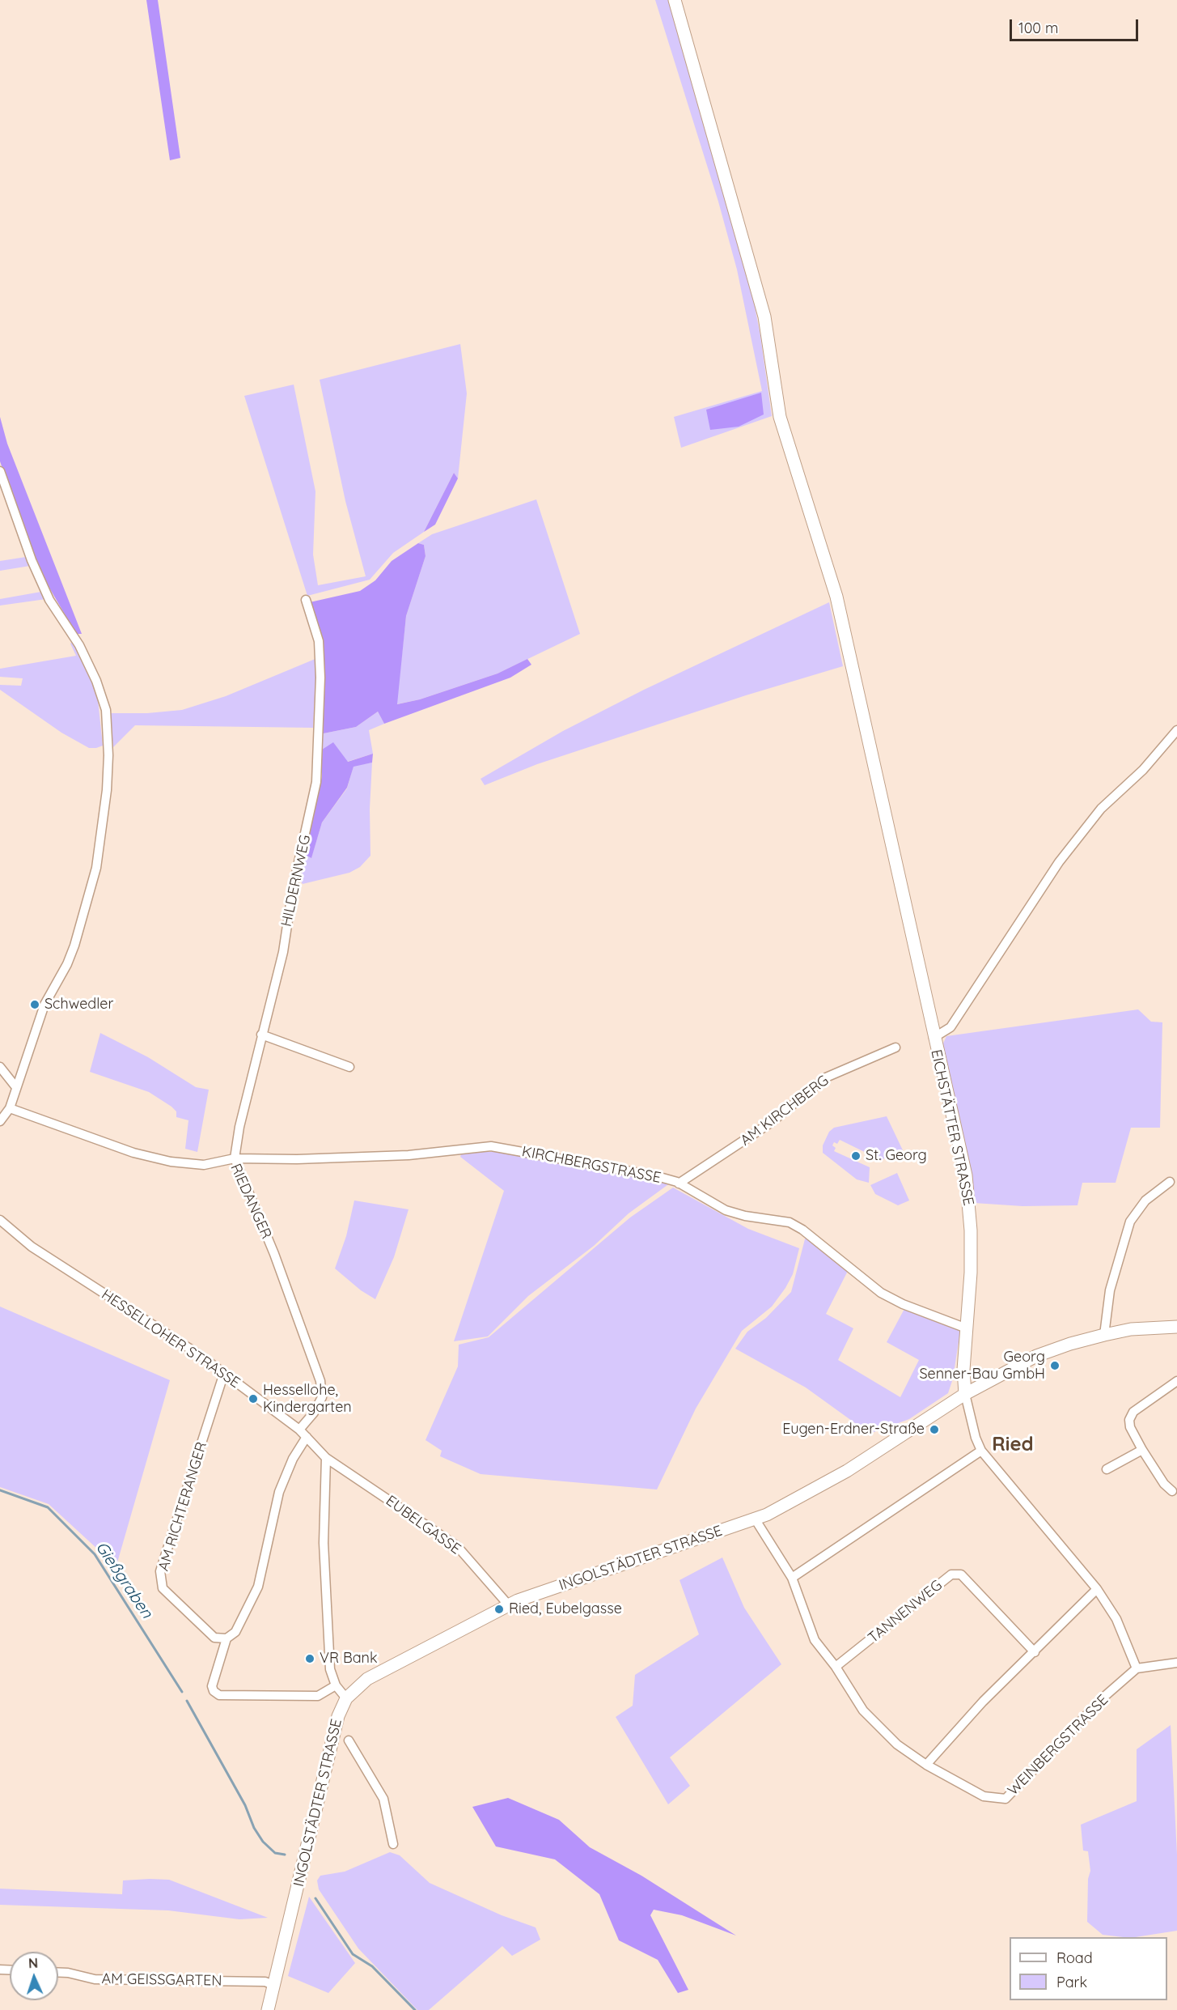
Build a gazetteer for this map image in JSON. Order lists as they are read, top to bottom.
{
  "streets": {
    "main road": ["EICHSTÄTTER STRASSE", "INGOLSTÄDTER STRASSE"],
    "street": [
      "HILDERNWEG",
      "AM KIRCHBERG",
      "KIRCHBERGSTRASSE",
      "RIEDANGER",
      "HESSELLOHER STRASSE",
      "AM RICHTERANGER",
      "EUBELGASSE",
      "TANNENWEG",
      "WEINBERGSTRASSE",
      "AM GEISSGARTEN"
    ]
  },
  "crossings": [
    ["HILDERNWEG", "KIRCHBERGSTRASSE"],
    ["HILDERNWEG", "RIEDANGER"],
    ["AM KIRCHBERG", "KIRCHBERGSTRASSE"],
    ["EICHSTÄTTER STRASSE", "KIRCHBERGSTRASSE"],
    ["EICHSTÄTTER STRASSE", "INGOLSTÄDTER STRASSE"],
    ["KIRCHBERGSTRASSE", "RIEDANGER"],
    ["RIEDANGER", "HESSELLOHER STRASSE"],
    ["HESSELLOHER STRASSE", "AM RICHTERANGER"],
    ["HESSELLOHER STRASSE", "EUBELGASSE"],
    ["EUBELGASSE", "INGOLSTÄDTER STRASSE"],
    ["INGOLSTÄDTER STRASSE", "WEINBERGSTRASSE"],
    ["INGOLSTÄDTER STRASSE", "AM GEISSGARTEN"],
    ["TANNENWEG", "WEINBERGSTRASSE"]
  ],
  "districts": ["Ried"],
  "water": ["Gießgraben"],
  "places": [
    "Schwedler",
    "St. Georg",
    "Georg Senner-Bau GmbH",
    "Hessellohe, Kindergarten",
    "Eugen-Erdner-Straße",
    "Ried, Eubelgasse",
    "VR Bank"
  ],
  "legend": ["Road", "Park"],
  "scale_bar": "100 m",
  "north": "top"
}
